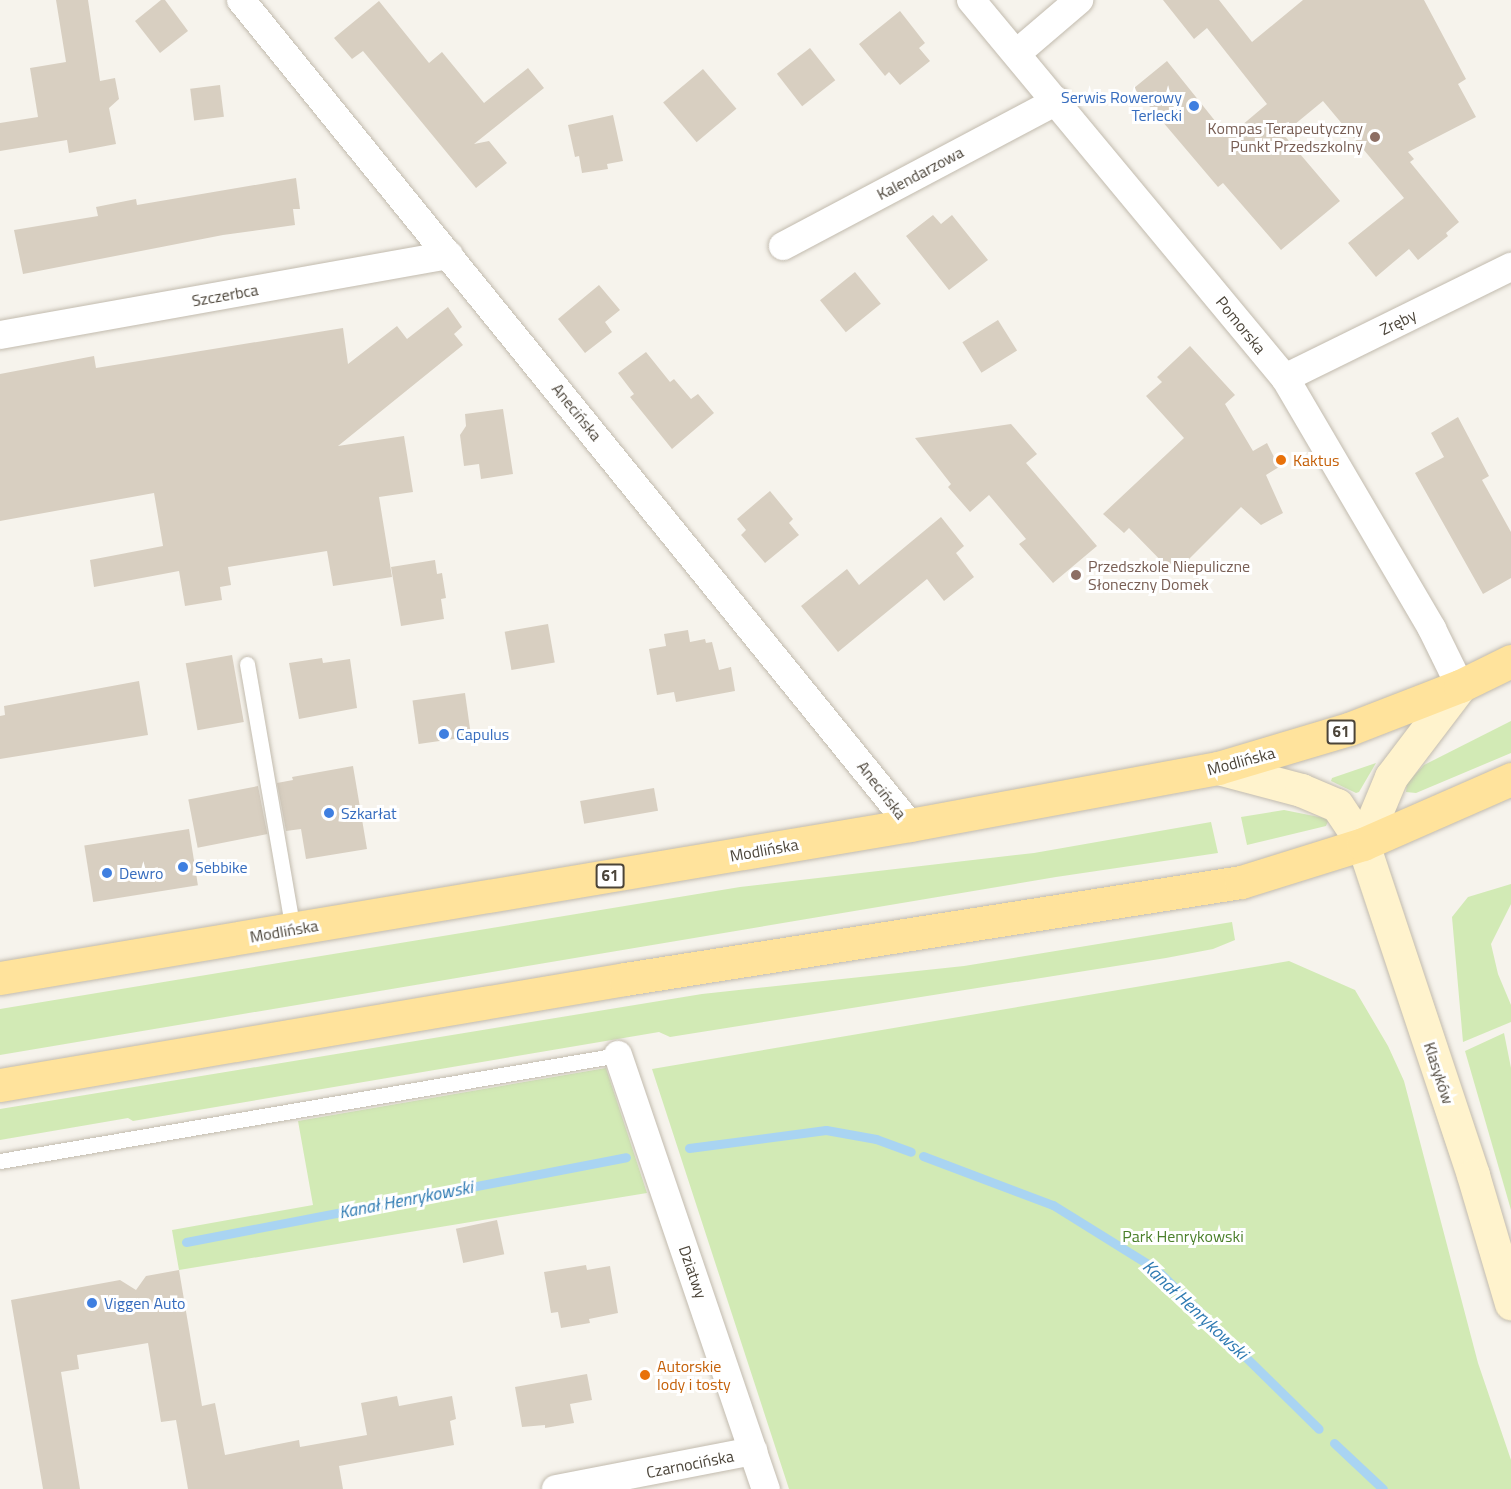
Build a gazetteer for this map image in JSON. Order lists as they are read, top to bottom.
{
  "streets": {
    "main road": ["61", "Modlińska"],
    "street": [
      "Kalendarzowa",
      "Szczerbca",
      "Zręby",
      "Pomorska",
      "Anecińska",
      "Klasyków",
      "Dziatwy",
      "Czarnocińska"
    ]
  },
  "crossings": [
    ["Kalendarzowa", "Pomorska"],
    ["Szczerbca", "Anecińska"],
    ["Zręby", "Pomorska"],
    ["Pomorska", "Modlińska"],
    ["Anecińska", "Modlińska"],
    ["Modlińska", "Klasyków"],
    ["Dziatwy", "Czarnocińska"]
  ],
  "water": ["Kanał Henrykowski"],
  "parks": ["Park Henrykowski"],
  "places": [
    "Serwis Rowerowy Terlecki",
    "Kompas Terapeutyczny Punkt Przedszkolny",
    "Kaktus",
    "Przedszkole Niepuliczne Słoneczny Domek",
    "Capulus",
    "Szkarłat",
    "Sebbike",
    "Dewro",
    "Viggen Auto",
    "Autorskie lody i tosty"
  ]
}
